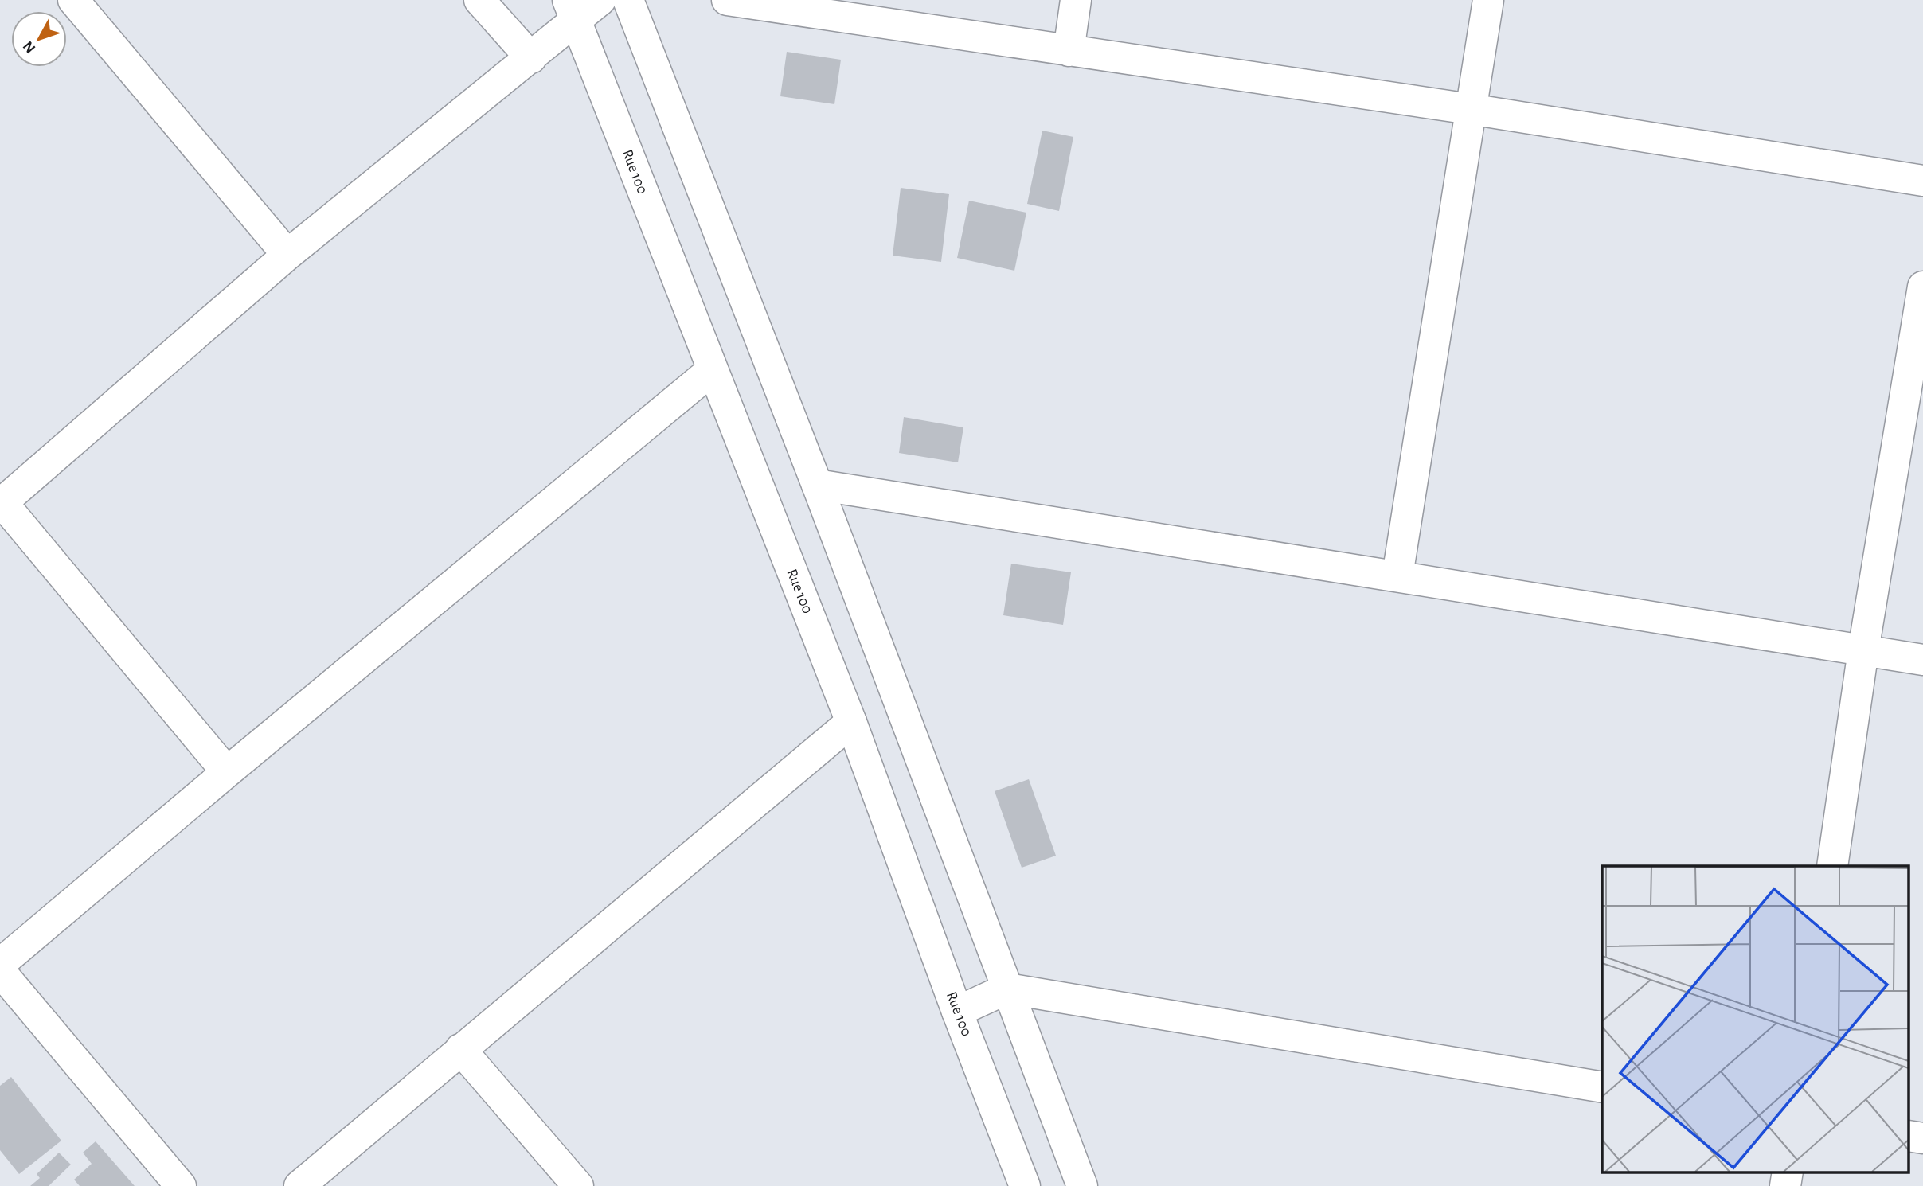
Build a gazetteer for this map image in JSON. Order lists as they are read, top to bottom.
{
  "streets": {
    "street": ["Rue 100"]
  },
  "north": "bottom left"
}
